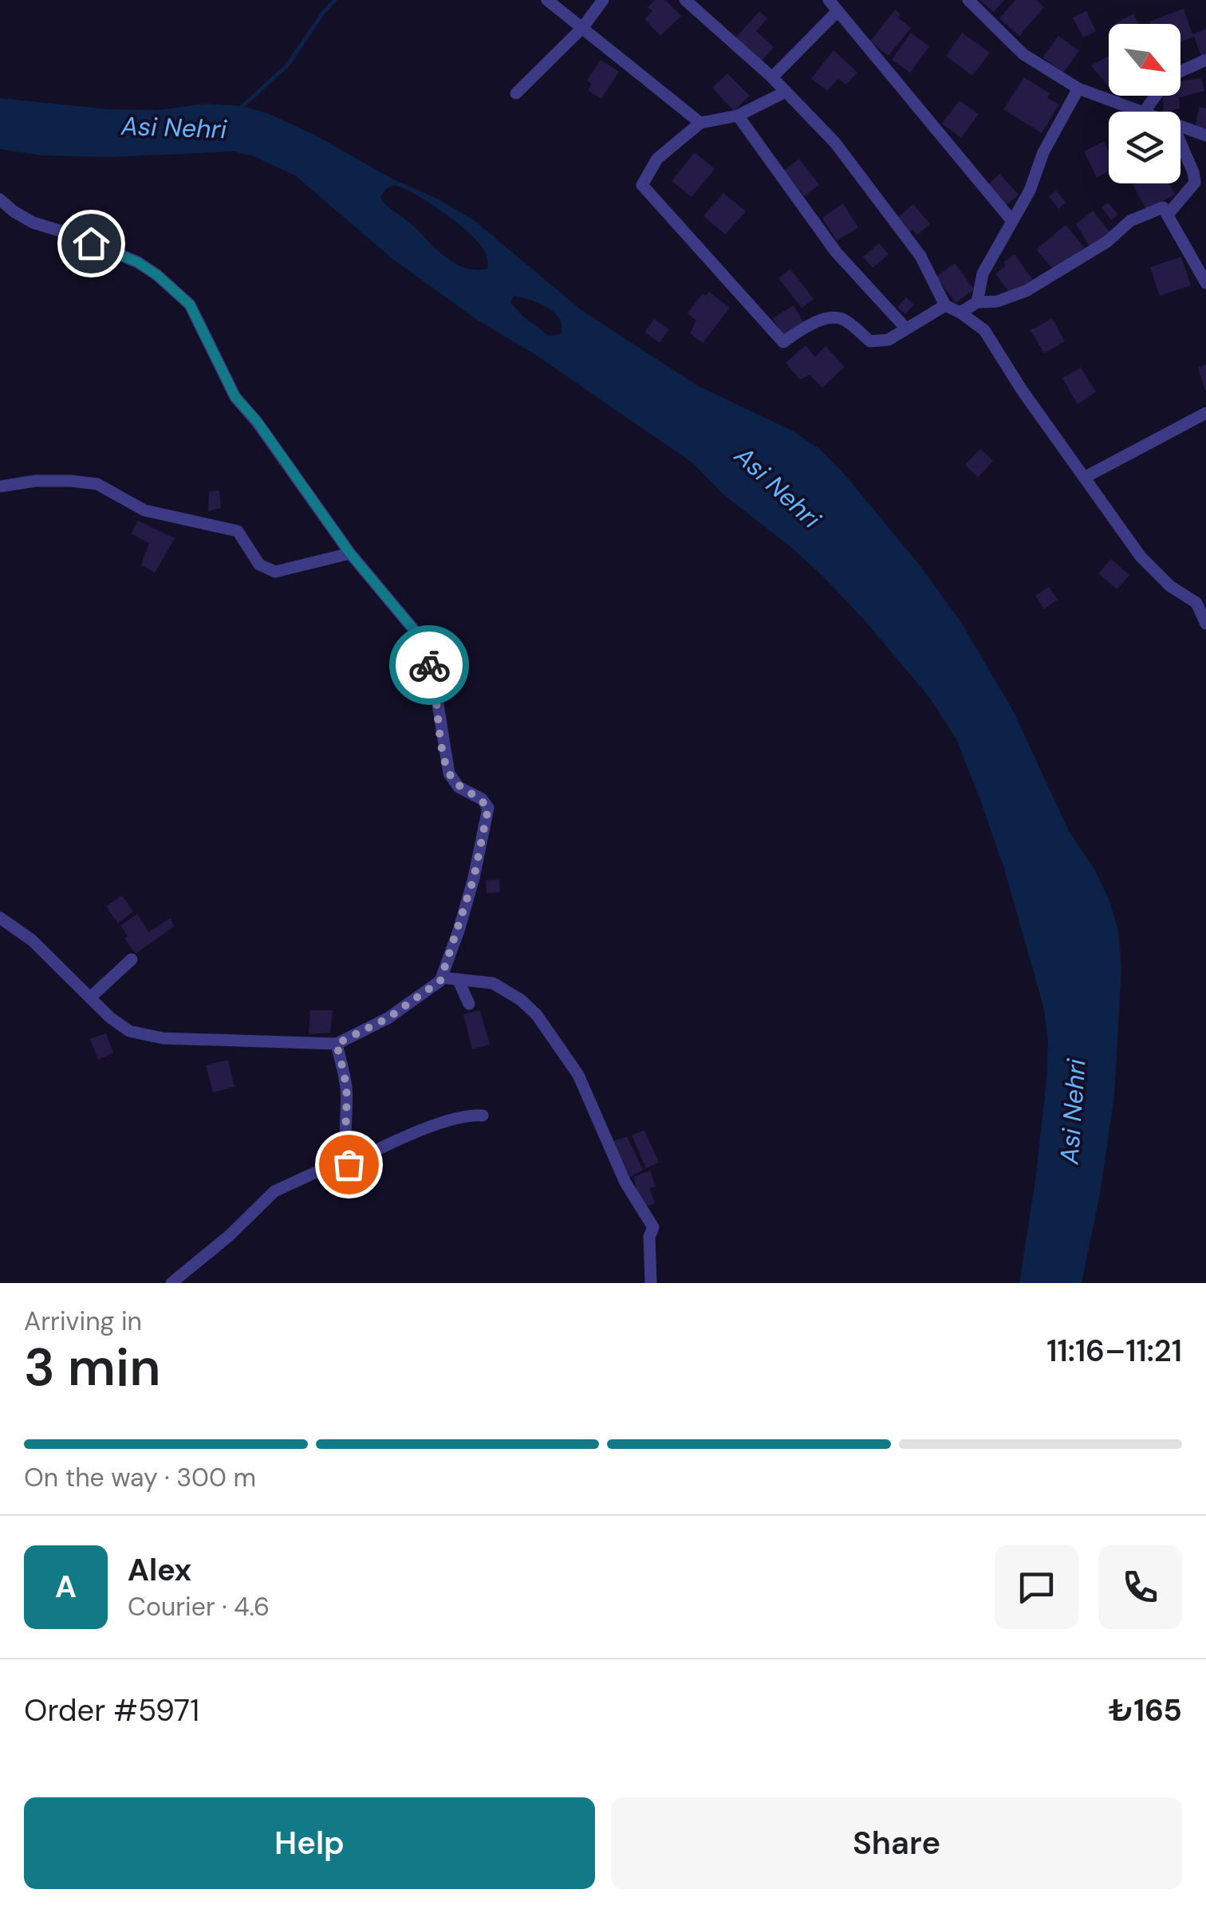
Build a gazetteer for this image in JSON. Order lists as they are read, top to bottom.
{
  "water": ["Asi Nehri"],
  "north": "bottom right",
  "page": {
    "heading": ["3 min", "Arriving in", "11:16–11:21"],
    "panel": [
      "Alex",
      "Courier · 4.6",
      "Order #5971",
      "₺165"
    ],
    "bar": "On the way · 300 m",
    "round": "A",
    "buttons": ["Help", "Share"]
  }
}
